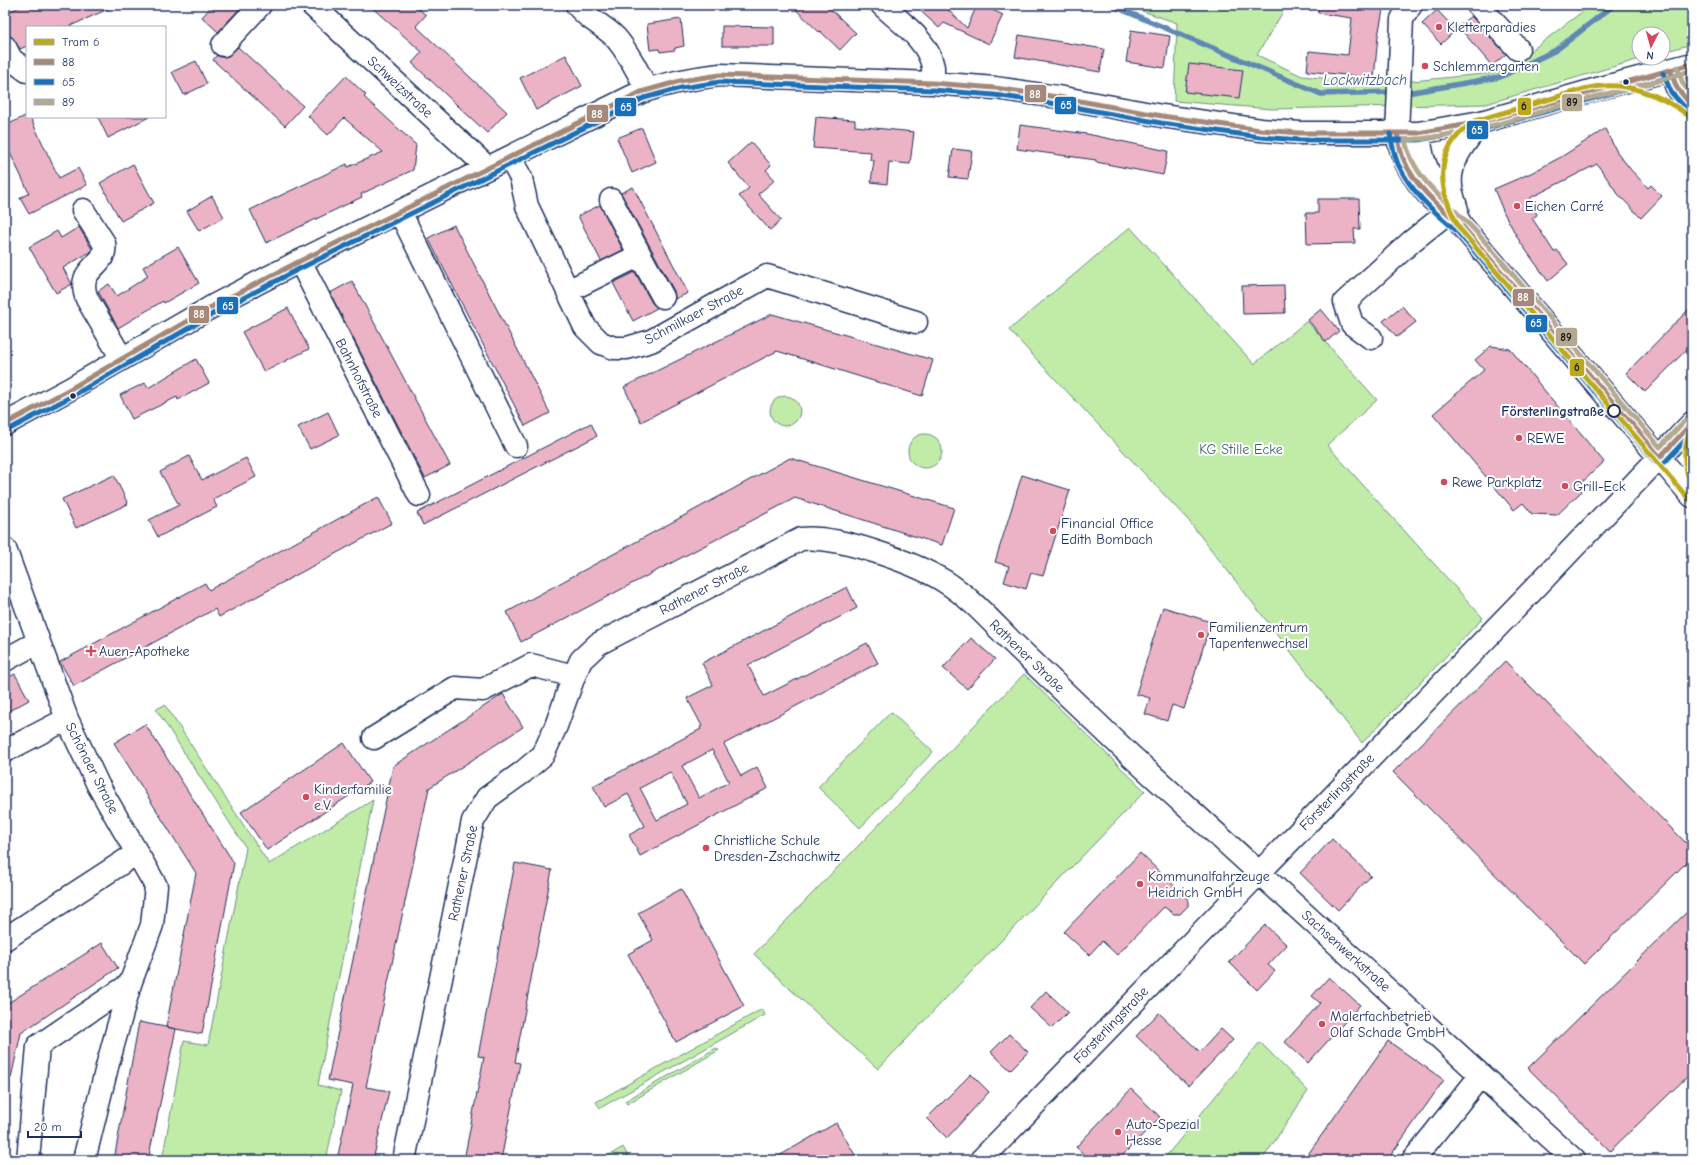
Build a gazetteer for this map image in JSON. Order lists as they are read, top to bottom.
{
  "streets": {
    "street": [
      "Schweizstraße",
      "Schmilkaer Straße",
      "Bahnhofstraße",
      "Rathener Straße",
      "Schönaer Straße",
      "Försterlingstraße",
      "Sachsenwerkstraße"
    ]
  },
  "crossings": [
    ["Rathener Straße", "Försterlingstraße"],
    ["Rathener Straße", "Sachsenwerkstraße"],
    ["Försterlingstraße", "Sachsenwerkstraße"]
  ],
  "water": ["Lockwitzbach"],
  "parks": ["KG Stille Ecke"],
  "places": {
    "other": [
      "Kletterparadies",
      "Schlemmergarten",
      "Eichen Carré",
      "Försterlingstraße",
      "REWE",
      "Rewe Parkplatz",
      "Grill-Eck",
      "Financial Office Edith Bombach",
      "Familienzentrum Tapentenwechsel",
      "Kinderfamilie e.V.",
      "Christliche Schule Dresden-Zschachwitz",
      "Kommunalfahrzeuge Heidrich GmbH",
      "Malerfachbetrieb Olaf Schade GmbH",
      "Auto-Spezial Hesse"
    ],
    "health": ["Auen-Apotheke"]
  },
  "lines": [
    "transit line 88",
    "transit line 89",
    "transit line 65",
    "tram line 6"
  ],
  "legend": [
    "Tram 6",
    "88",
    "65",
    "89"
  ],
  "scale_bar": "20 m",
  "north": "bottom"
}
